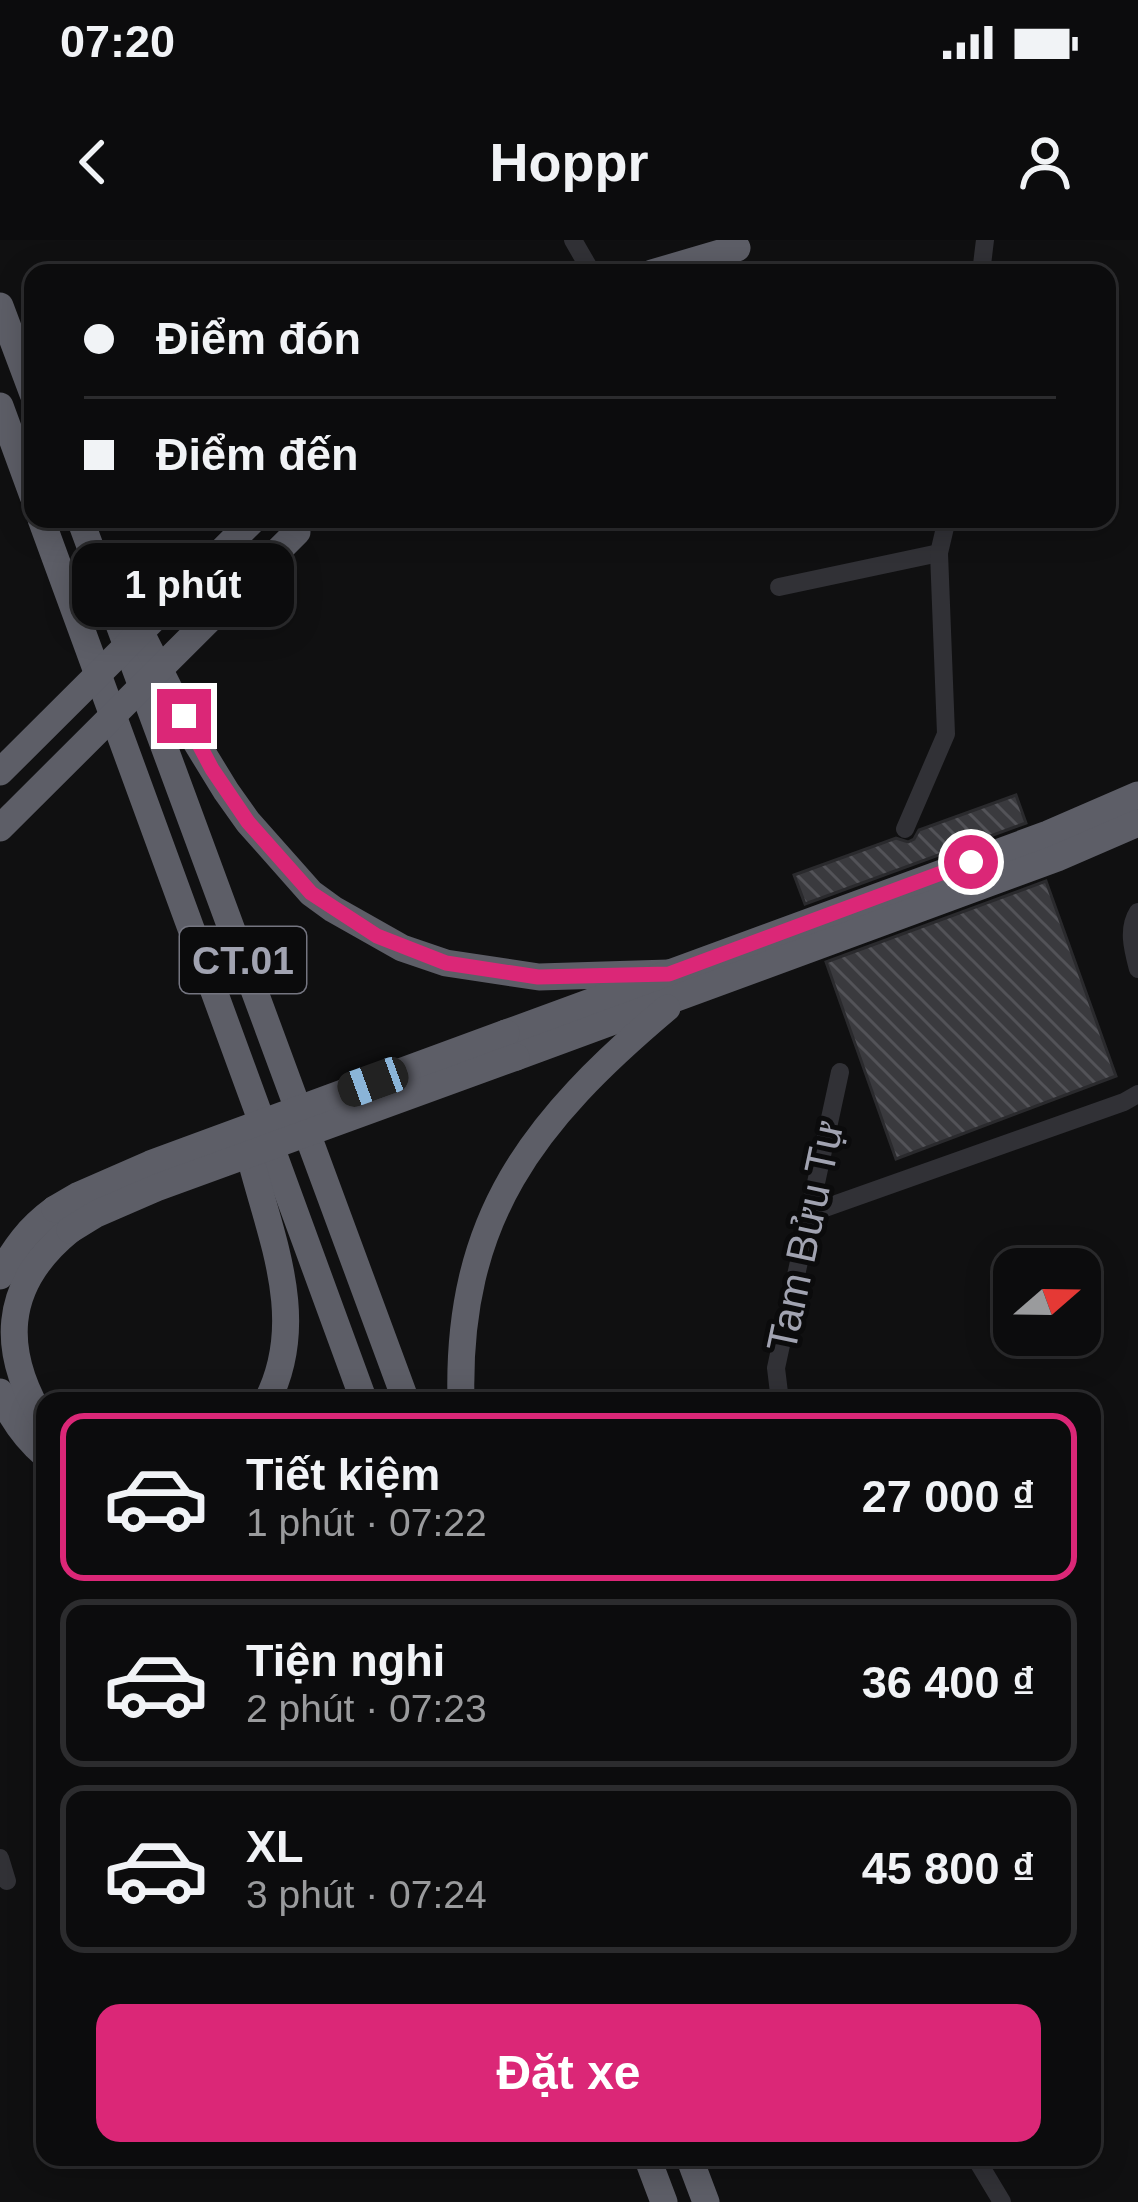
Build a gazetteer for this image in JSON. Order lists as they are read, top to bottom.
{
  "streets": {
    "highway": ["CT.01"],
    "street": ["Tam Bửu Tự"]
  },
  "north": "right",
  "page": {
    "status": "07:20",
    "header": "Hoppr",
    "banner": ["Điểm đón", "Điểm đến"],
    "bubble": "1 phút",
    "list": [
      {
        "name": "Tiết kiệm",
        "note": "1 phút · 07:22",
        "value": "27 000 ₫"
      },
      {
        "name": "Tiện nghi",
        "note": "2 phút · 07:23",
        "value": "36 400 ₫"
      },
      {
        "name": "XL",
        "note": "3 phút · 07:24",
        "value": "45 800 ₫"
      }
    ],
    "buttons": "Đặt xe"
  }
}
